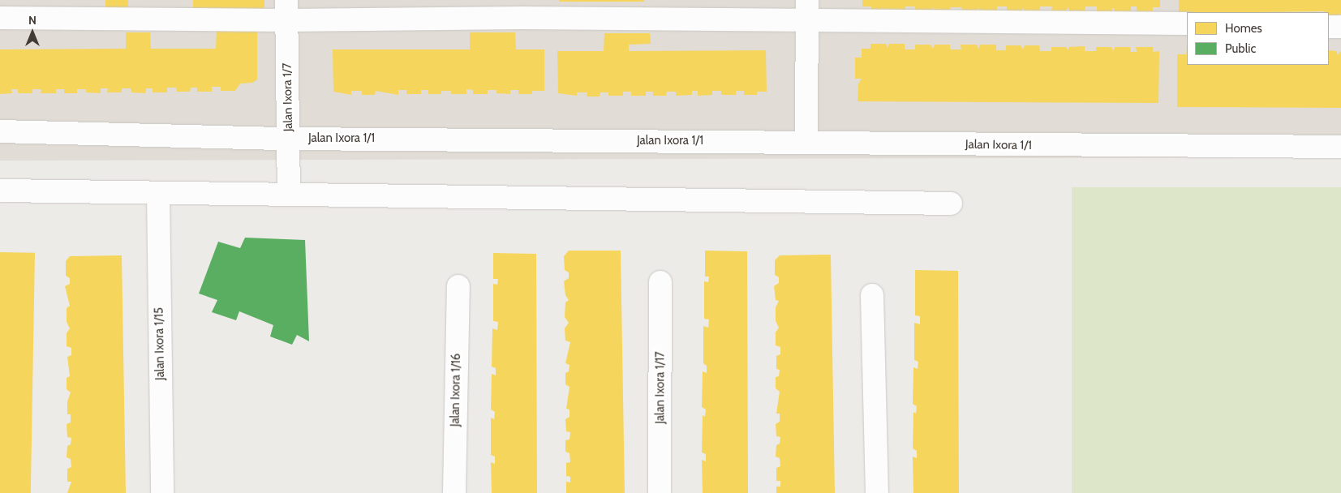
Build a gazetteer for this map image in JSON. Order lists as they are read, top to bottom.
{
  "streets": {
    "street": [
      "Jalan Ixora 1/7",
      "Jalan Ixora 1/1",
      "Jalan Ixora 1/15",
      "Jalan Ixora 1/17",
      "Jalan Ixora 1/16"
    ]
  },
  "crossings": [
    ["Jalan Ixora 1/7", "Jalan Ixora 1/1"]
  ],
  "legend": ["Homes", "Public"],
  "north": "top"
}
